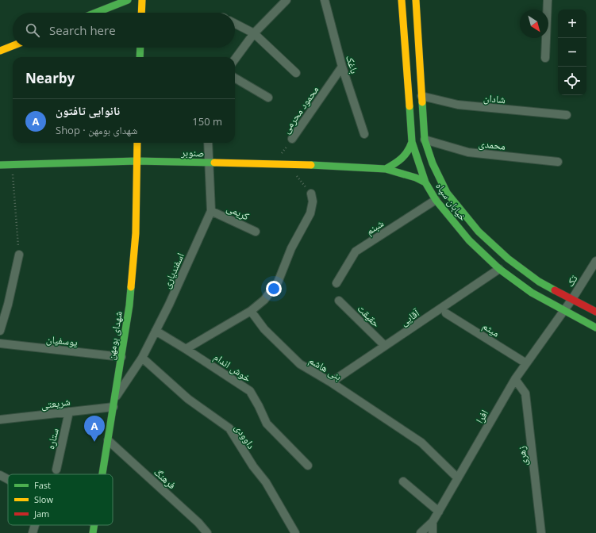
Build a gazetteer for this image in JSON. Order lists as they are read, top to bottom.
{
  "streets": {
    "street": [
      "باغک",
      "شادان",
      "محمود محرمی",
      "محمدی",
      "صنوبر",
      "خیابان سپاه",
      "کریمی",
      "شبنم",
      "اسفندیاری",
      "تک",
      "حقیقت",
      "آقایی",
      "میثم",
      "شهدای بومهن",
      "یوسفیان",
      "خوش اندام",
      "بنی هاشم",
      "شریعتی",
      "افرا",
      "داوودی",
      "ستاره",
      "زهری",
      "فرهنگ"
    ]
  },
  "crossings": [
    ["باغک", "محمود محرمی"],
    ["شادان", "خیابان سپاه"],
    ["محمود محرمی", "صنوبر"],
    ["محمدی", "خیابان سپاه"],
    ["صنوبر", "خیابان سپاه"],
    ["صنوبر", "اسفندیاری"],
    ["صنوبر", "شهدای بومهن"],
    ["خیابان سپاه", "شبنم"],
    ["خیابان سپاه", "تک"],
    ["خیابان سپاه", "آقایی"],
    ["خیابان سپاه", "افرا"],
    ["کریمی", "اسفندیاری"],
    ["اسفندیاری", "شهدای بومهن"],
    ["اسفندیاری", "خوش اندام"],
    ["اسفندیاری", "داوودی"],
    ["تک", "افرا"],
    ["حقیقت", "آقایی"],
    ["آقایی", "بنی هاشم"],
    ["میثم", "افرا"],
    ["شهدای بومهن", "یوسفیان"],
    ["شهدای بومهن", "شریعتی"],
    ["شهدای بومهن", "فرهنگ"],
    ["بنی هاشم", "افرا"],
    ["شریعتی", "ستاره"],
    ["افرا", "زهری"]
  ],
  "legend": ["Fast", "Slow", "Jam"],
  "north": "bottom right",
  "page": {
    "map_buttons": ["+", "−"],
    "search": "Search here",
    "heading": "Nearby",
    "list": [
      {
        "mark": "A",
        "name": "نانوایی تافتون",
        "note": "Shop · شهدای بومهن",
        "value": "150 m"
      }
    ],
    "pins": "A"
  }
}
